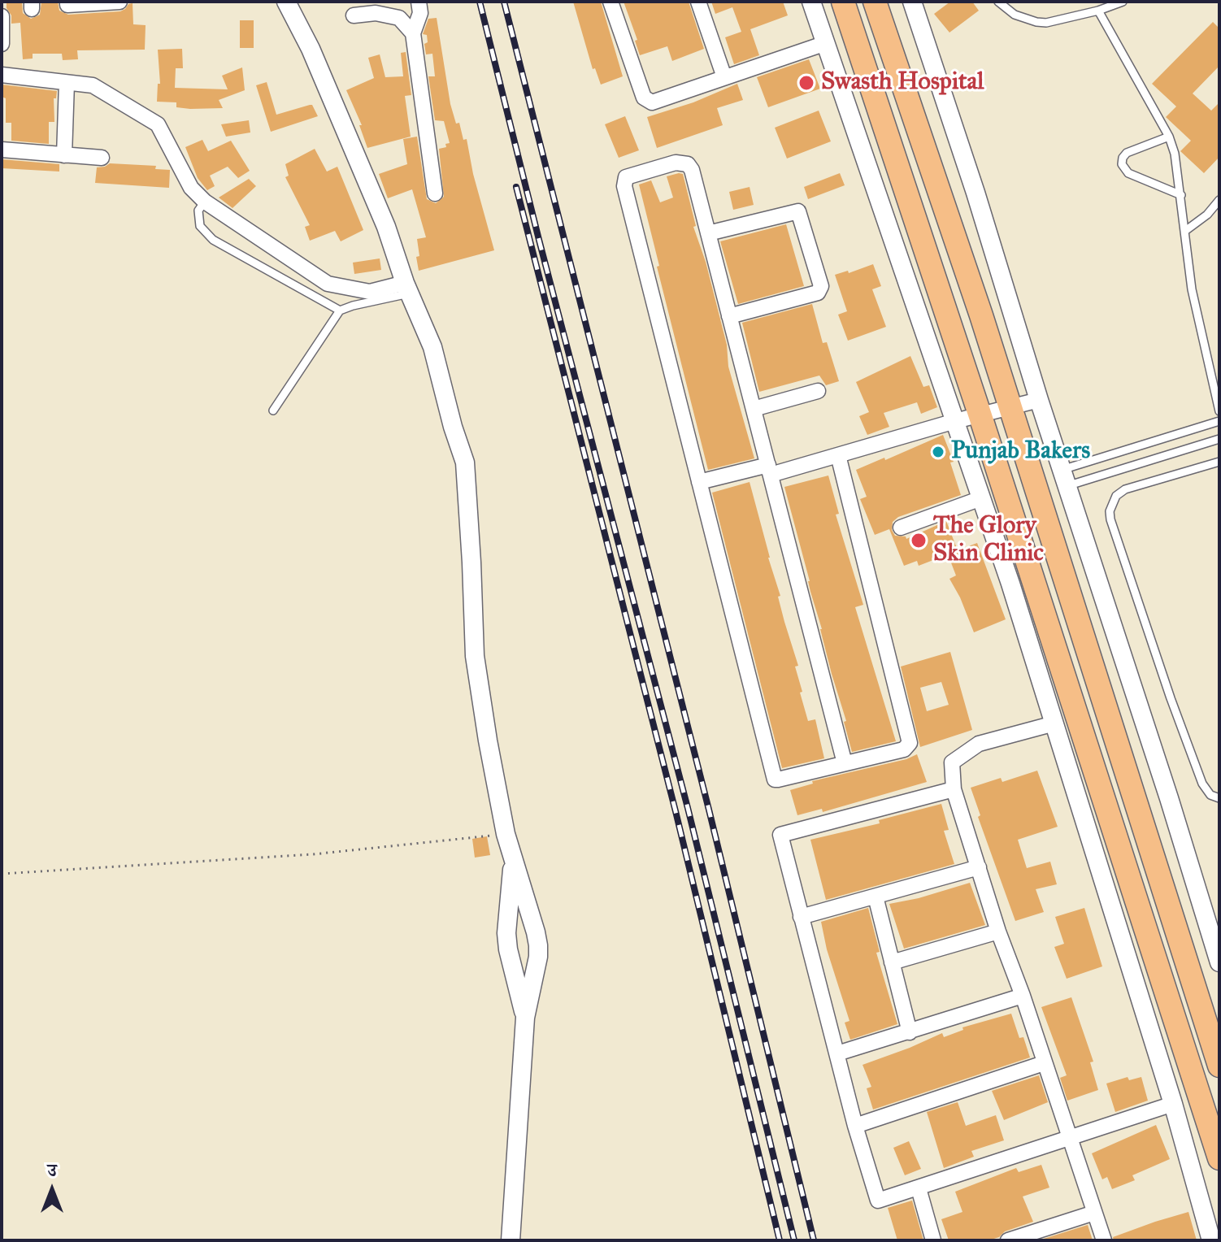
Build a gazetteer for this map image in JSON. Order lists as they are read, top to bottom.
{
  "places": ["Swasth Hospital", "Punjab Bakers", "The Glory Skin Clinic"],
  "north": "top"
}
